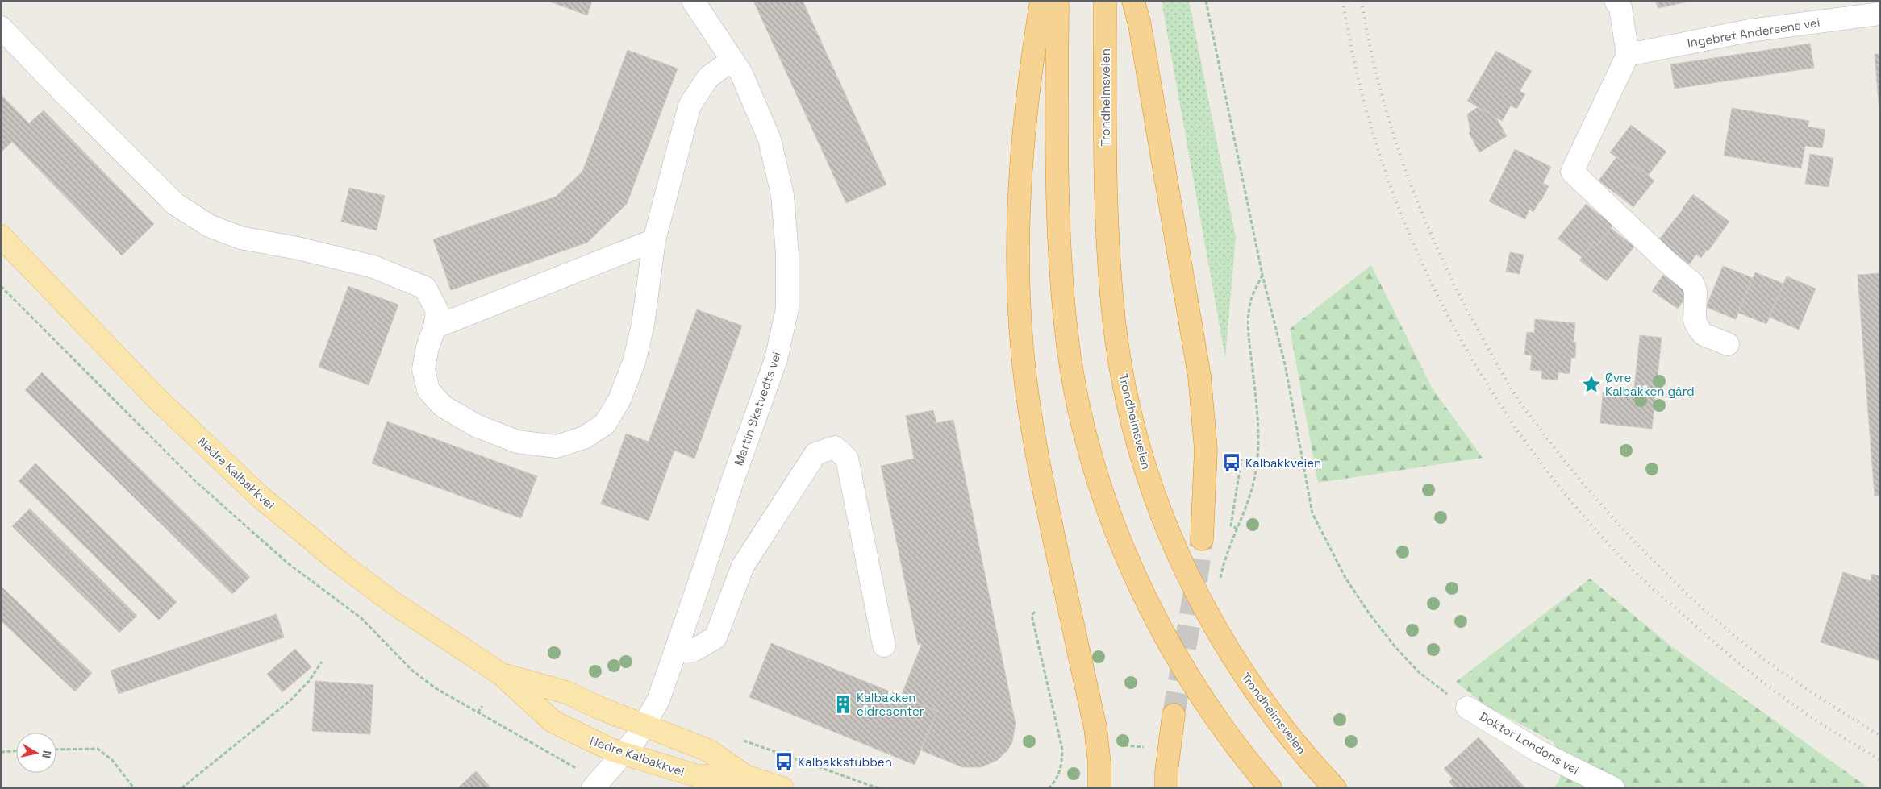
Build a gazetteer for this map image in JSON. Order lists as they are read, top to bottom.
{
  "streets": {
    "highway": ["Trondheimsveien"],
    "main road": ["Nedre Kalbakkvei"],
    "street": ["Ingebret Andersens vei", "Martin Skatvedts vei", "Doktor Londons vei"]
  },
  "crossings": [
    ["Martin Skatvedts vei", "Nedre Kalbakkvei"]
  ],
  "places": {
    "place": ["Øvre Kalbakken gård"],
    "bus stop": ["Kalbakkveien", "Kalbakkstubben"],
    "building": ["Kalbakken eldresenter"]
  },
  "north": "right"
}
